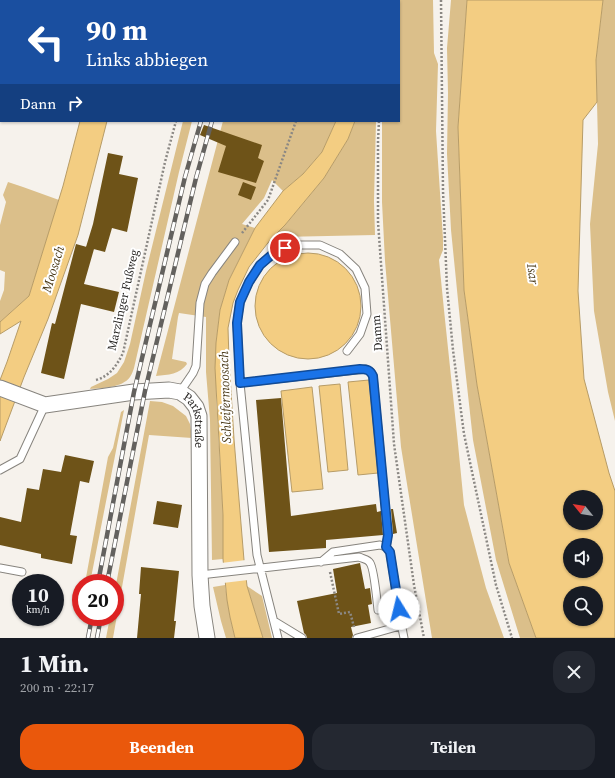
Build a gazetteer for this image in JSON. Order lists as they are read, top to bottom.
{
  "streets": {
    "street": ["Parkstraße"],
    "path": ["Marzlinger Fußweg", "Damm"]
  },
  "water": ["Moosach", "Isar", "Schleifermoosach"],
  "north": "top left",
  "page": {
    "turn": ["90 m", "Links abbiegen"],
    "then": "Dann",
    "speed": "10 km/h",
    "limit": "20",
    "heading": ["1 Min.", "200 m · 22:17"],
    "buttons": ["Beenden", "Teilen"]
  }
}
